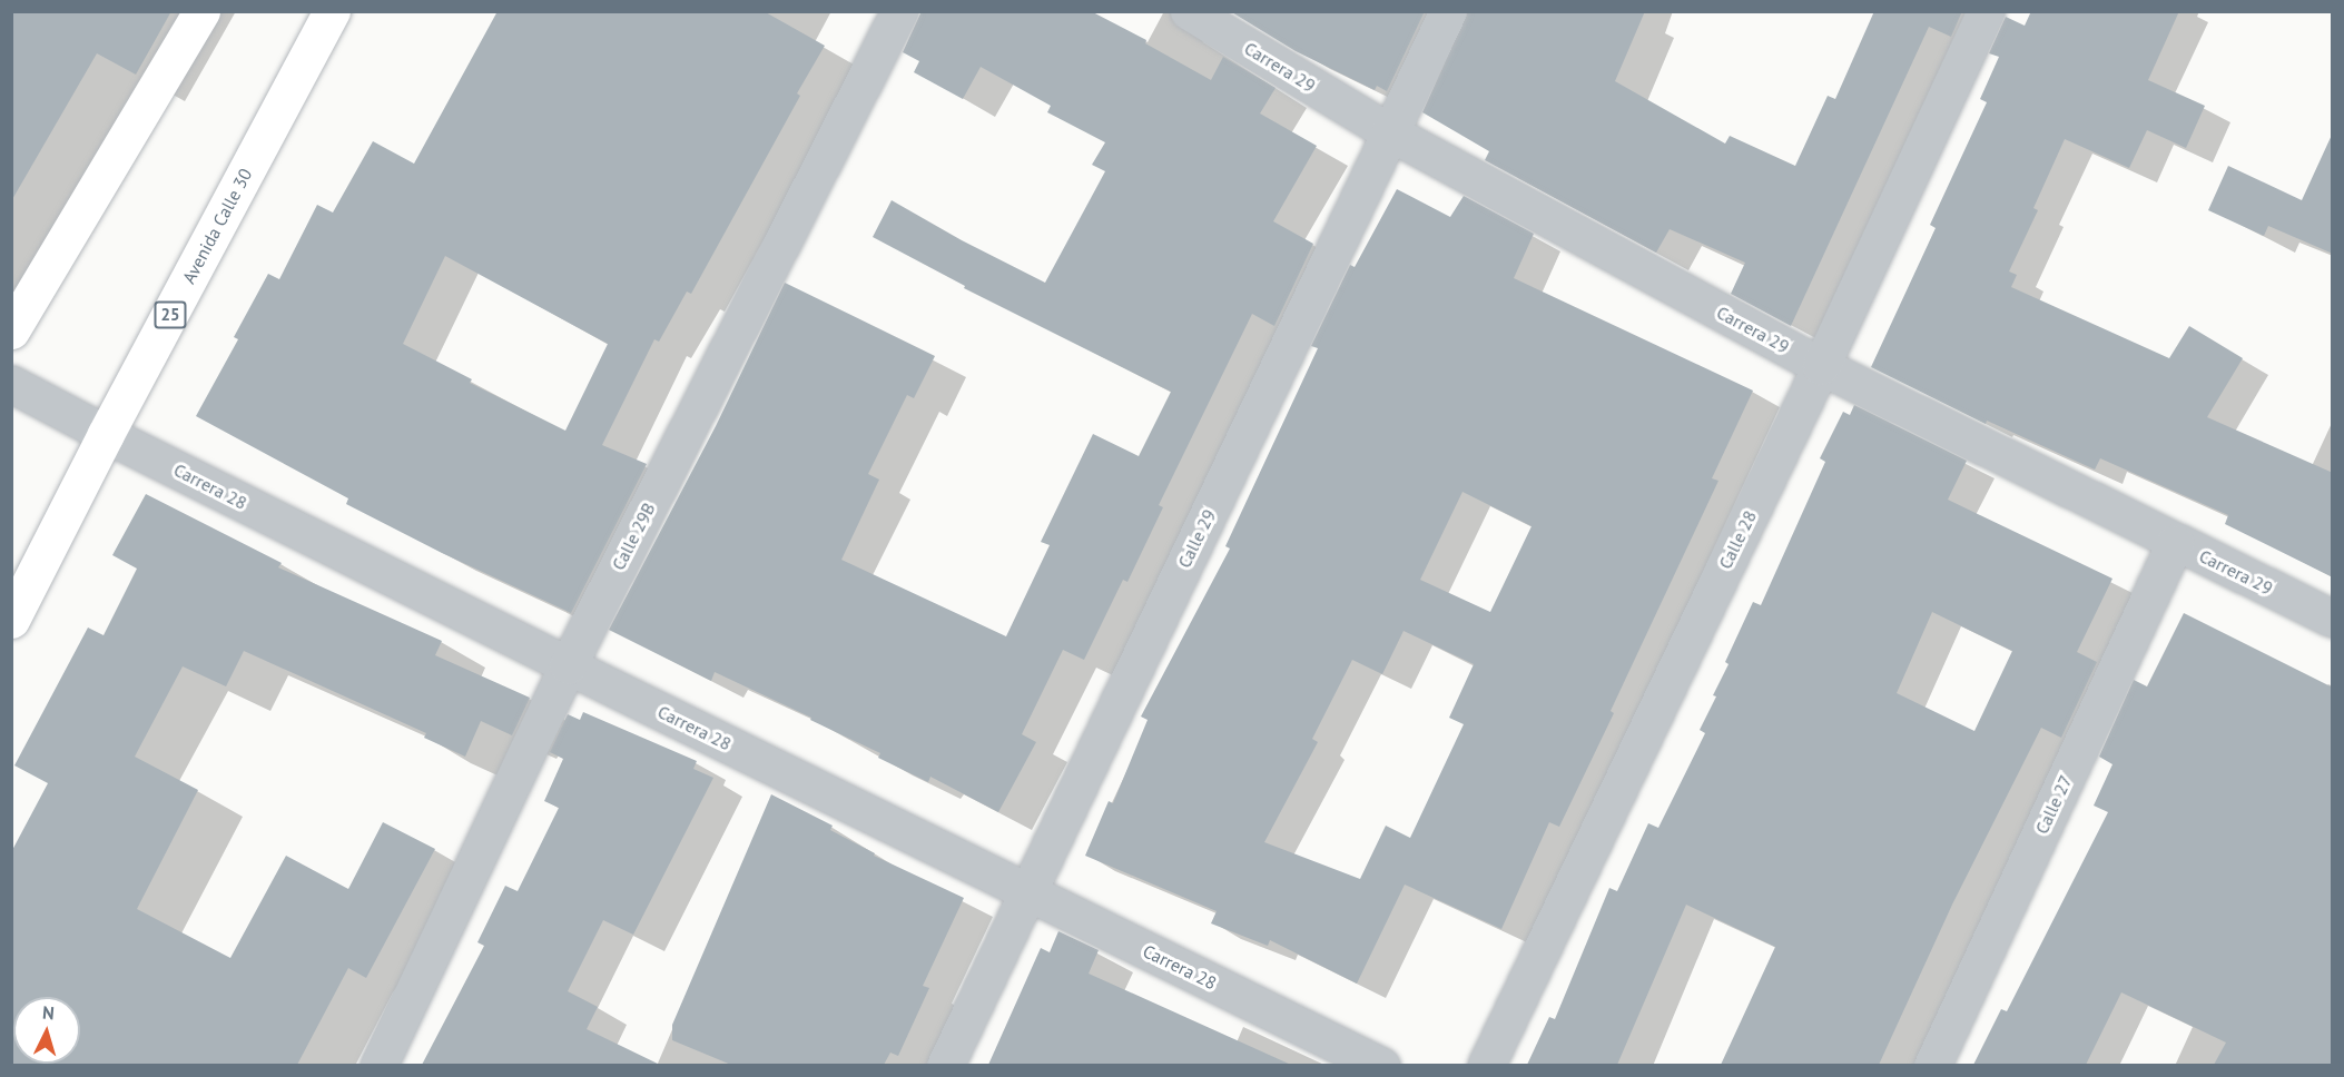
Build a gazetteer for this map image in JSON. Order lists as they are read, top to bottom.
{
  "streets": {
    "highway": ["Avenida Calle 30", "25"],
    "street": [
      "Carrera 29",
      "Carrera 28",
      "Calle 29B",
      "Calle 29",
      "Calle 28",
      "Calle 27"
    ]
  },
  "crossings": [
    ["Carrera 29", "Calle 29"],
    ["Carrera 29", "Calle 28"],
    ["Carrera 29", "Calle 27"],
    ["Avenida Calle 30", "Carrera 28"],
    ["Carrera 28", "Calle 29B"],
    ["Carrera 28", "Calle 29"]
  ],
  "north": "top"
}
